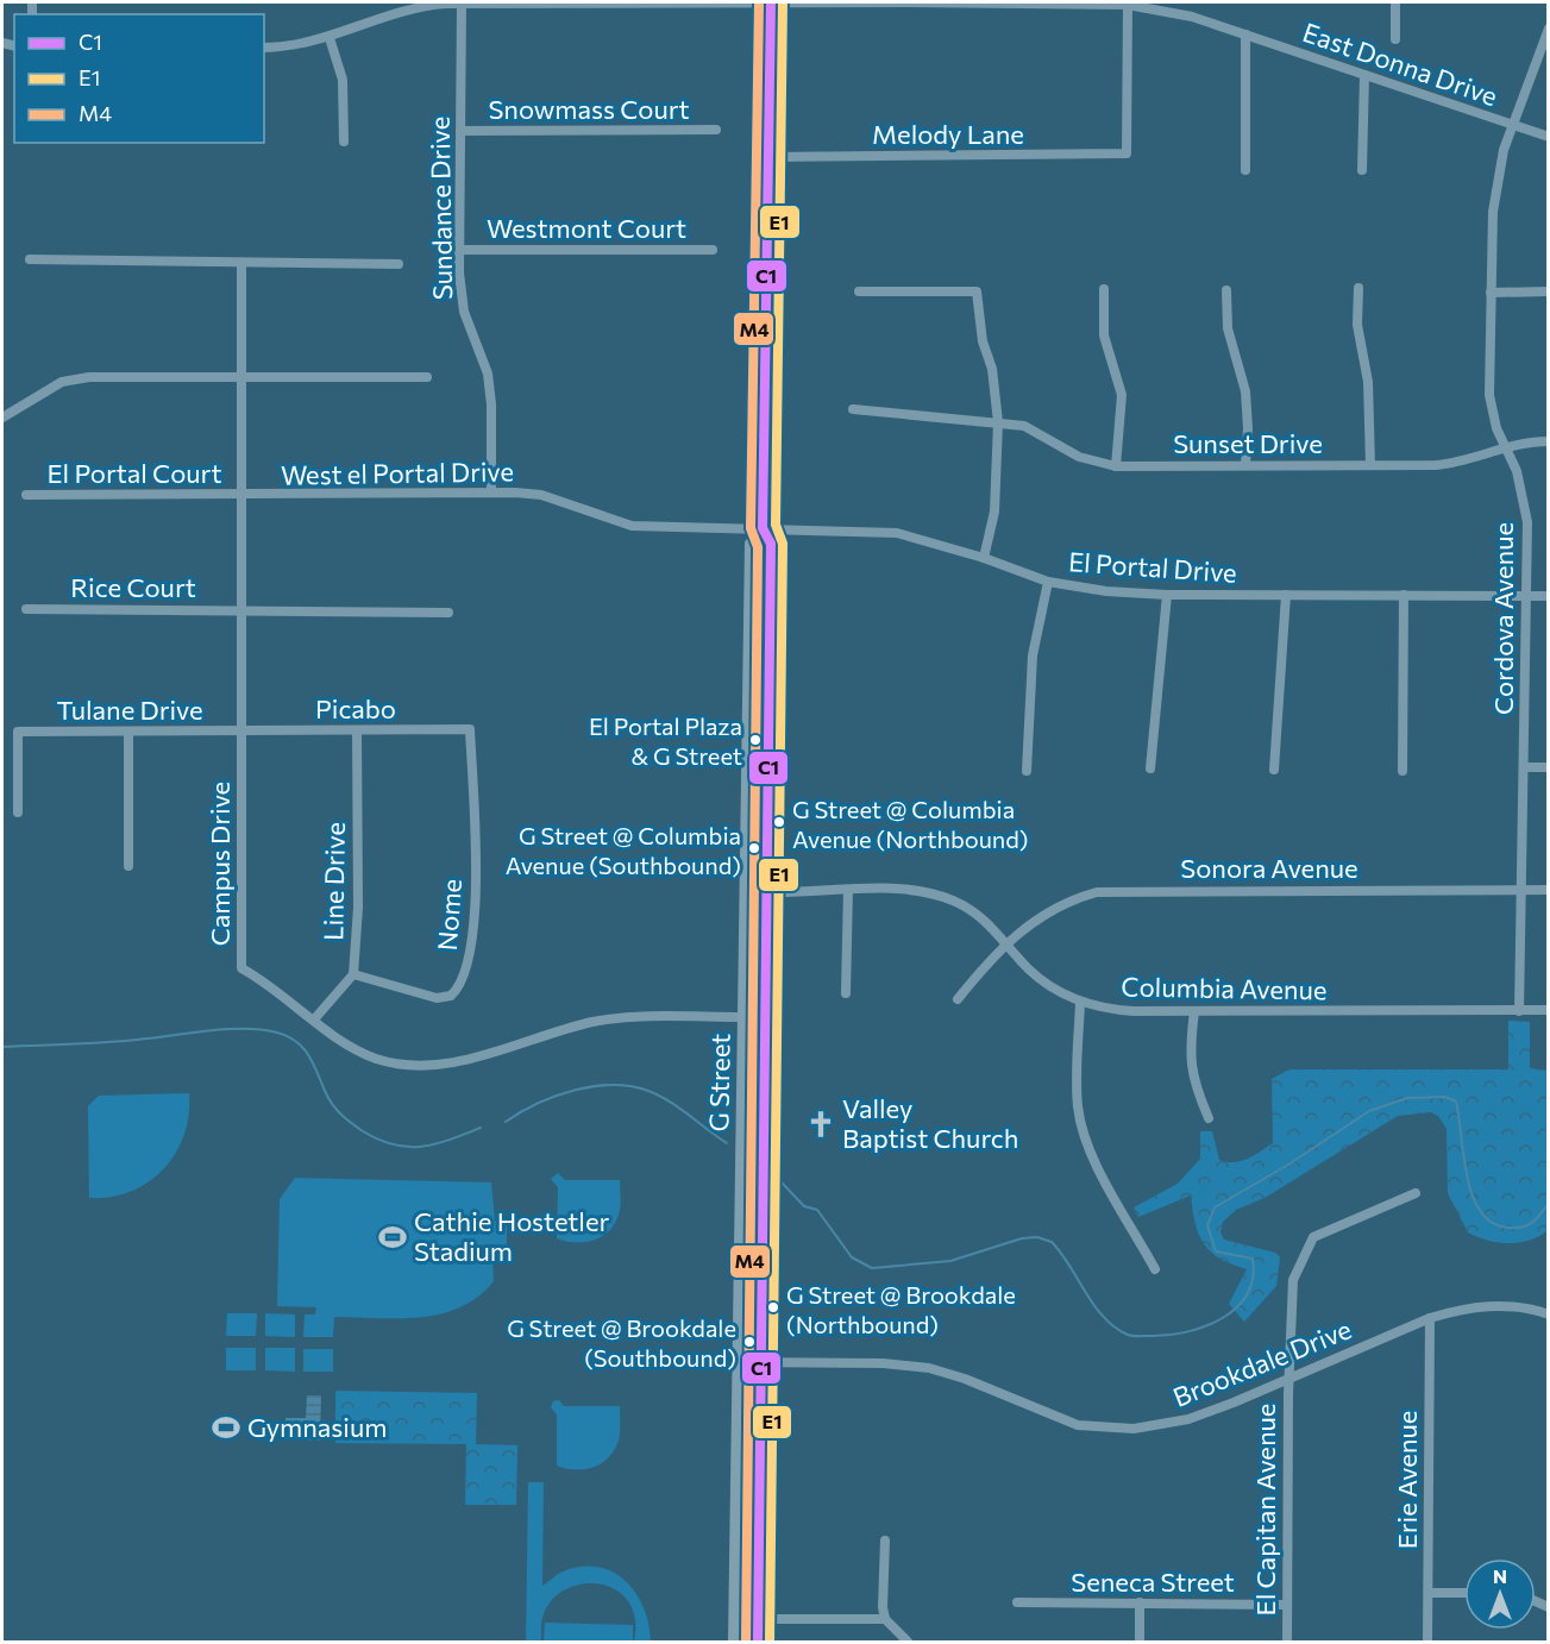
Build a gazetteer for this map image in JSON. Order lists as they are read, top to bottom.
{
  "streets": {
    "street": [
      "East Donna Drive",
      "Snowmass Court",
      "Melody Lane",
      "Sundance Drive",
      "Westmont Court",
      "Sunset Drive",
      "El Portal Court",
      "West el Portal Drive",
      "El Portal Drive",
      "Rice Court",
      "Cordova Avenue",
      "Picabo",
      "Tulane Drive",
      "Campus Drive",
      "Sonora Avenue",
      "Line Drive",
      "Nome",
      "Columbia Avenue",
      "G Street",
      "Brookdale Drive",
      "Erie Avenue",
      "El Capitan Avenue",
      "Seneca Street"
    ]
  },
  "crossings": [
    ["East Donna Drive", "Melody Lane"],
    ["East Donna Drive", "Sundance Drive"],
    ["East Donna Drive", "Cordova Avenue"],
    ["East Donna Drive", "G Street"],
    ["Snowmass Court", "Sundance Drive"],
    ["Melody Lane", "G Street"],
    ["Sundance Drive", "Westmont Court"],
    ["Sundance Drive", "West el Portal Drive"],
    ["Sunset Drive", "Cordova Avenue"],
    ["El Portal Court", "West el Portal Drive"],
    ["El Portal Court", "Campus Drive"],
    ["West el Portal Drive", "El Portal Drive"],
    ["West el Portal Drive", "Campus Drive"],
    ["West el Portal Drive", "G Street"],
    ["El Portal Drive", "Cordova Avenue"],
    ["El Portal Drive", "G Street"],
    ["Rice Court", "Campus Drive"],
    ["Cordova Avenue", "Sonora Avenue"],
    ["Cordova Avenue", "Columbia Avenue"],
    ["Picabo", "Tulane Drive"],
    ["Picabo", "Campus Drive"],
    ["Picabo", "Line Drive"],
    ["Picabo", "Nome"],
    ["Tulane Drive", "Campus Drive"],
    ["Campus Drive", "Line Drive"],
    ["Campus Drive", "G Street"],
    ["Sonora Avenue", "Columbia Avenue"],
    ["Line Drive", "Nome"],
    ["Columbia Avenue", "G Street"],
    ["G Street", "Brookdale Drive"],
    ["Brookdale Drive", "Erie Avenue"],
    ["Brookdale Drive", "El Capitan Avenue"],
    ["El Capitan Avenue", "Seneca Street"]
  ],
  "places": {
    "other": [
      "El Portal Plaza & G Street",
      "G Street @ Columbia Avenue (Northbound)",
      "G Street @ Columbia Avenue (Southbound)",
      "G Street @ Brookdale (Northbound)",
      "G Street @ Brookdale (Southbound)"
    ],
    "church": ["Valley Baptist Church"],
    "sports": ["Cathie Hostetler Stadium", "Gymnasium"]
  },
  "lines": ["transit line C1", "transit line E1", "transit line M4"],
  "legend": ["C1", "E1", "M4"],
  "north": "top"
}
